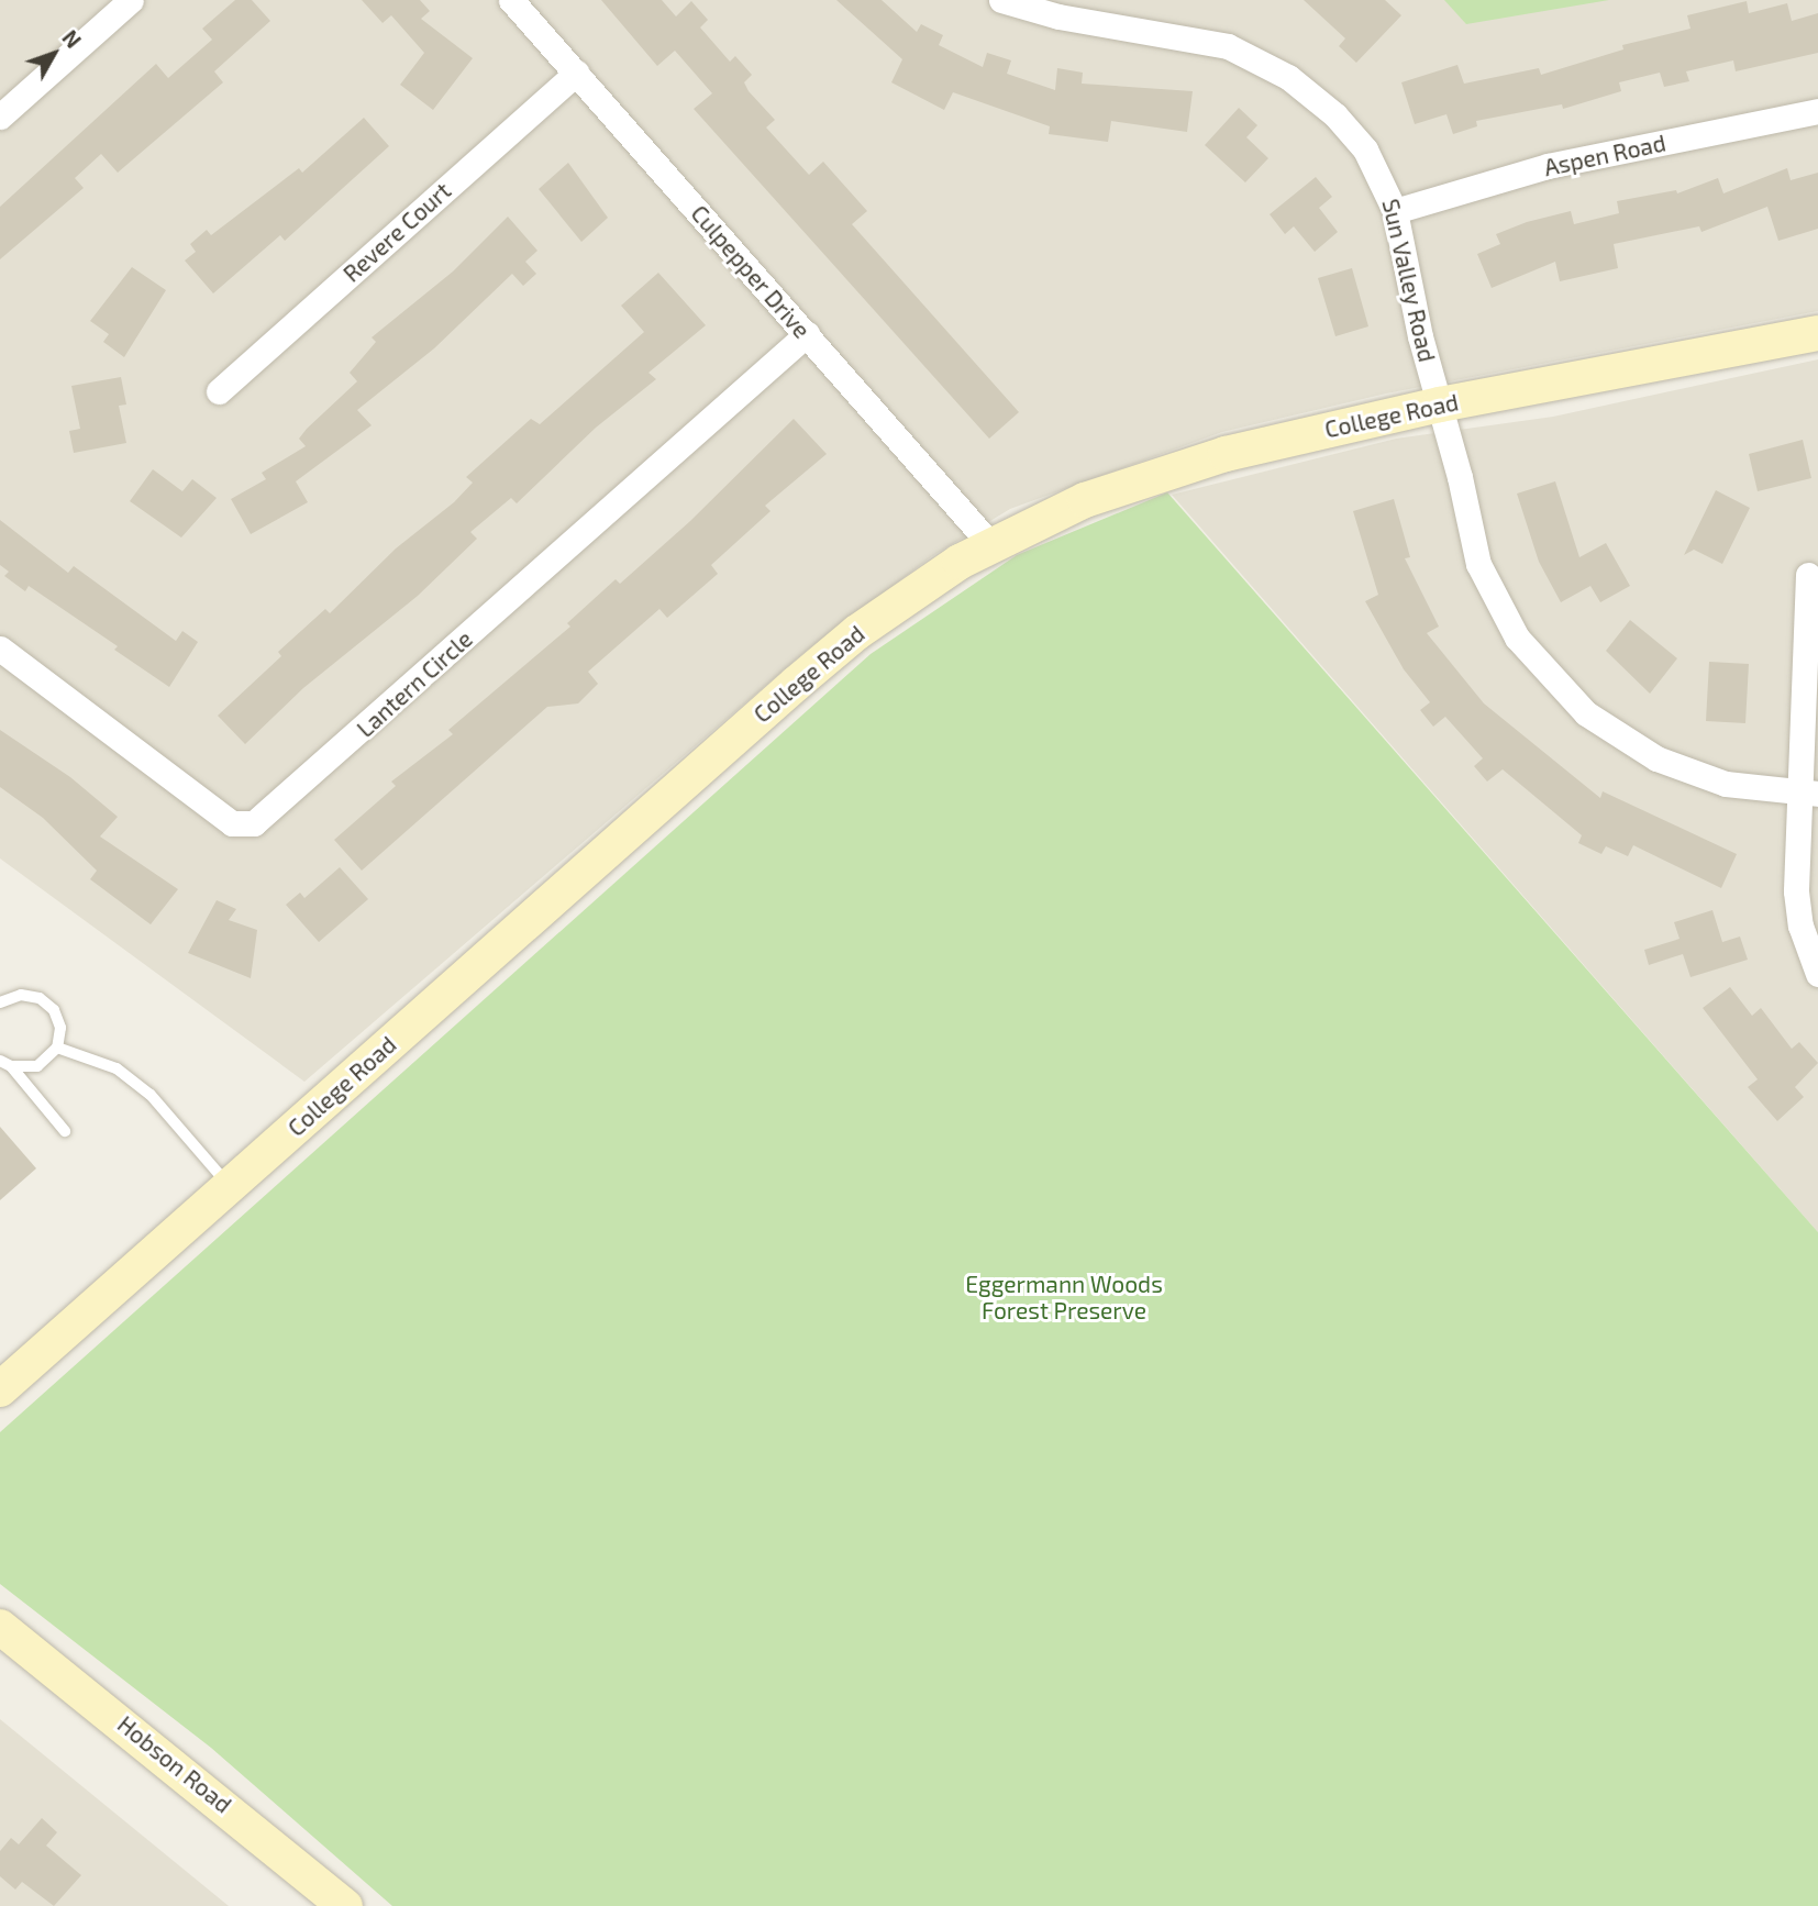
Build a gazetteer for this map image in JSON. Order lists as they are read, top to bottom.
{
  "streets": {
    "main road": ["College Road", "Hobson Road"],
    "street": [
      "Aspen Road",
      "Revere Court",
      "Culpepper Drive",
      "Sun Valley Road",
      "Lantern Circle"
    ]
  },
  "crossings": [
    ["Aspen Road", "Sun Valley Road"],
    ["Revere Court", "Culpepper Drive"],
    ["Culpepper Drive", "College Road"],
    ["Culpepper Drive", "Lantern Circle"],
    ["Sun Valley Road", "College Road"]
  ],
  "parks": ["Eggermann Woods Forest Preserve"],
  "north": "top right"
}
